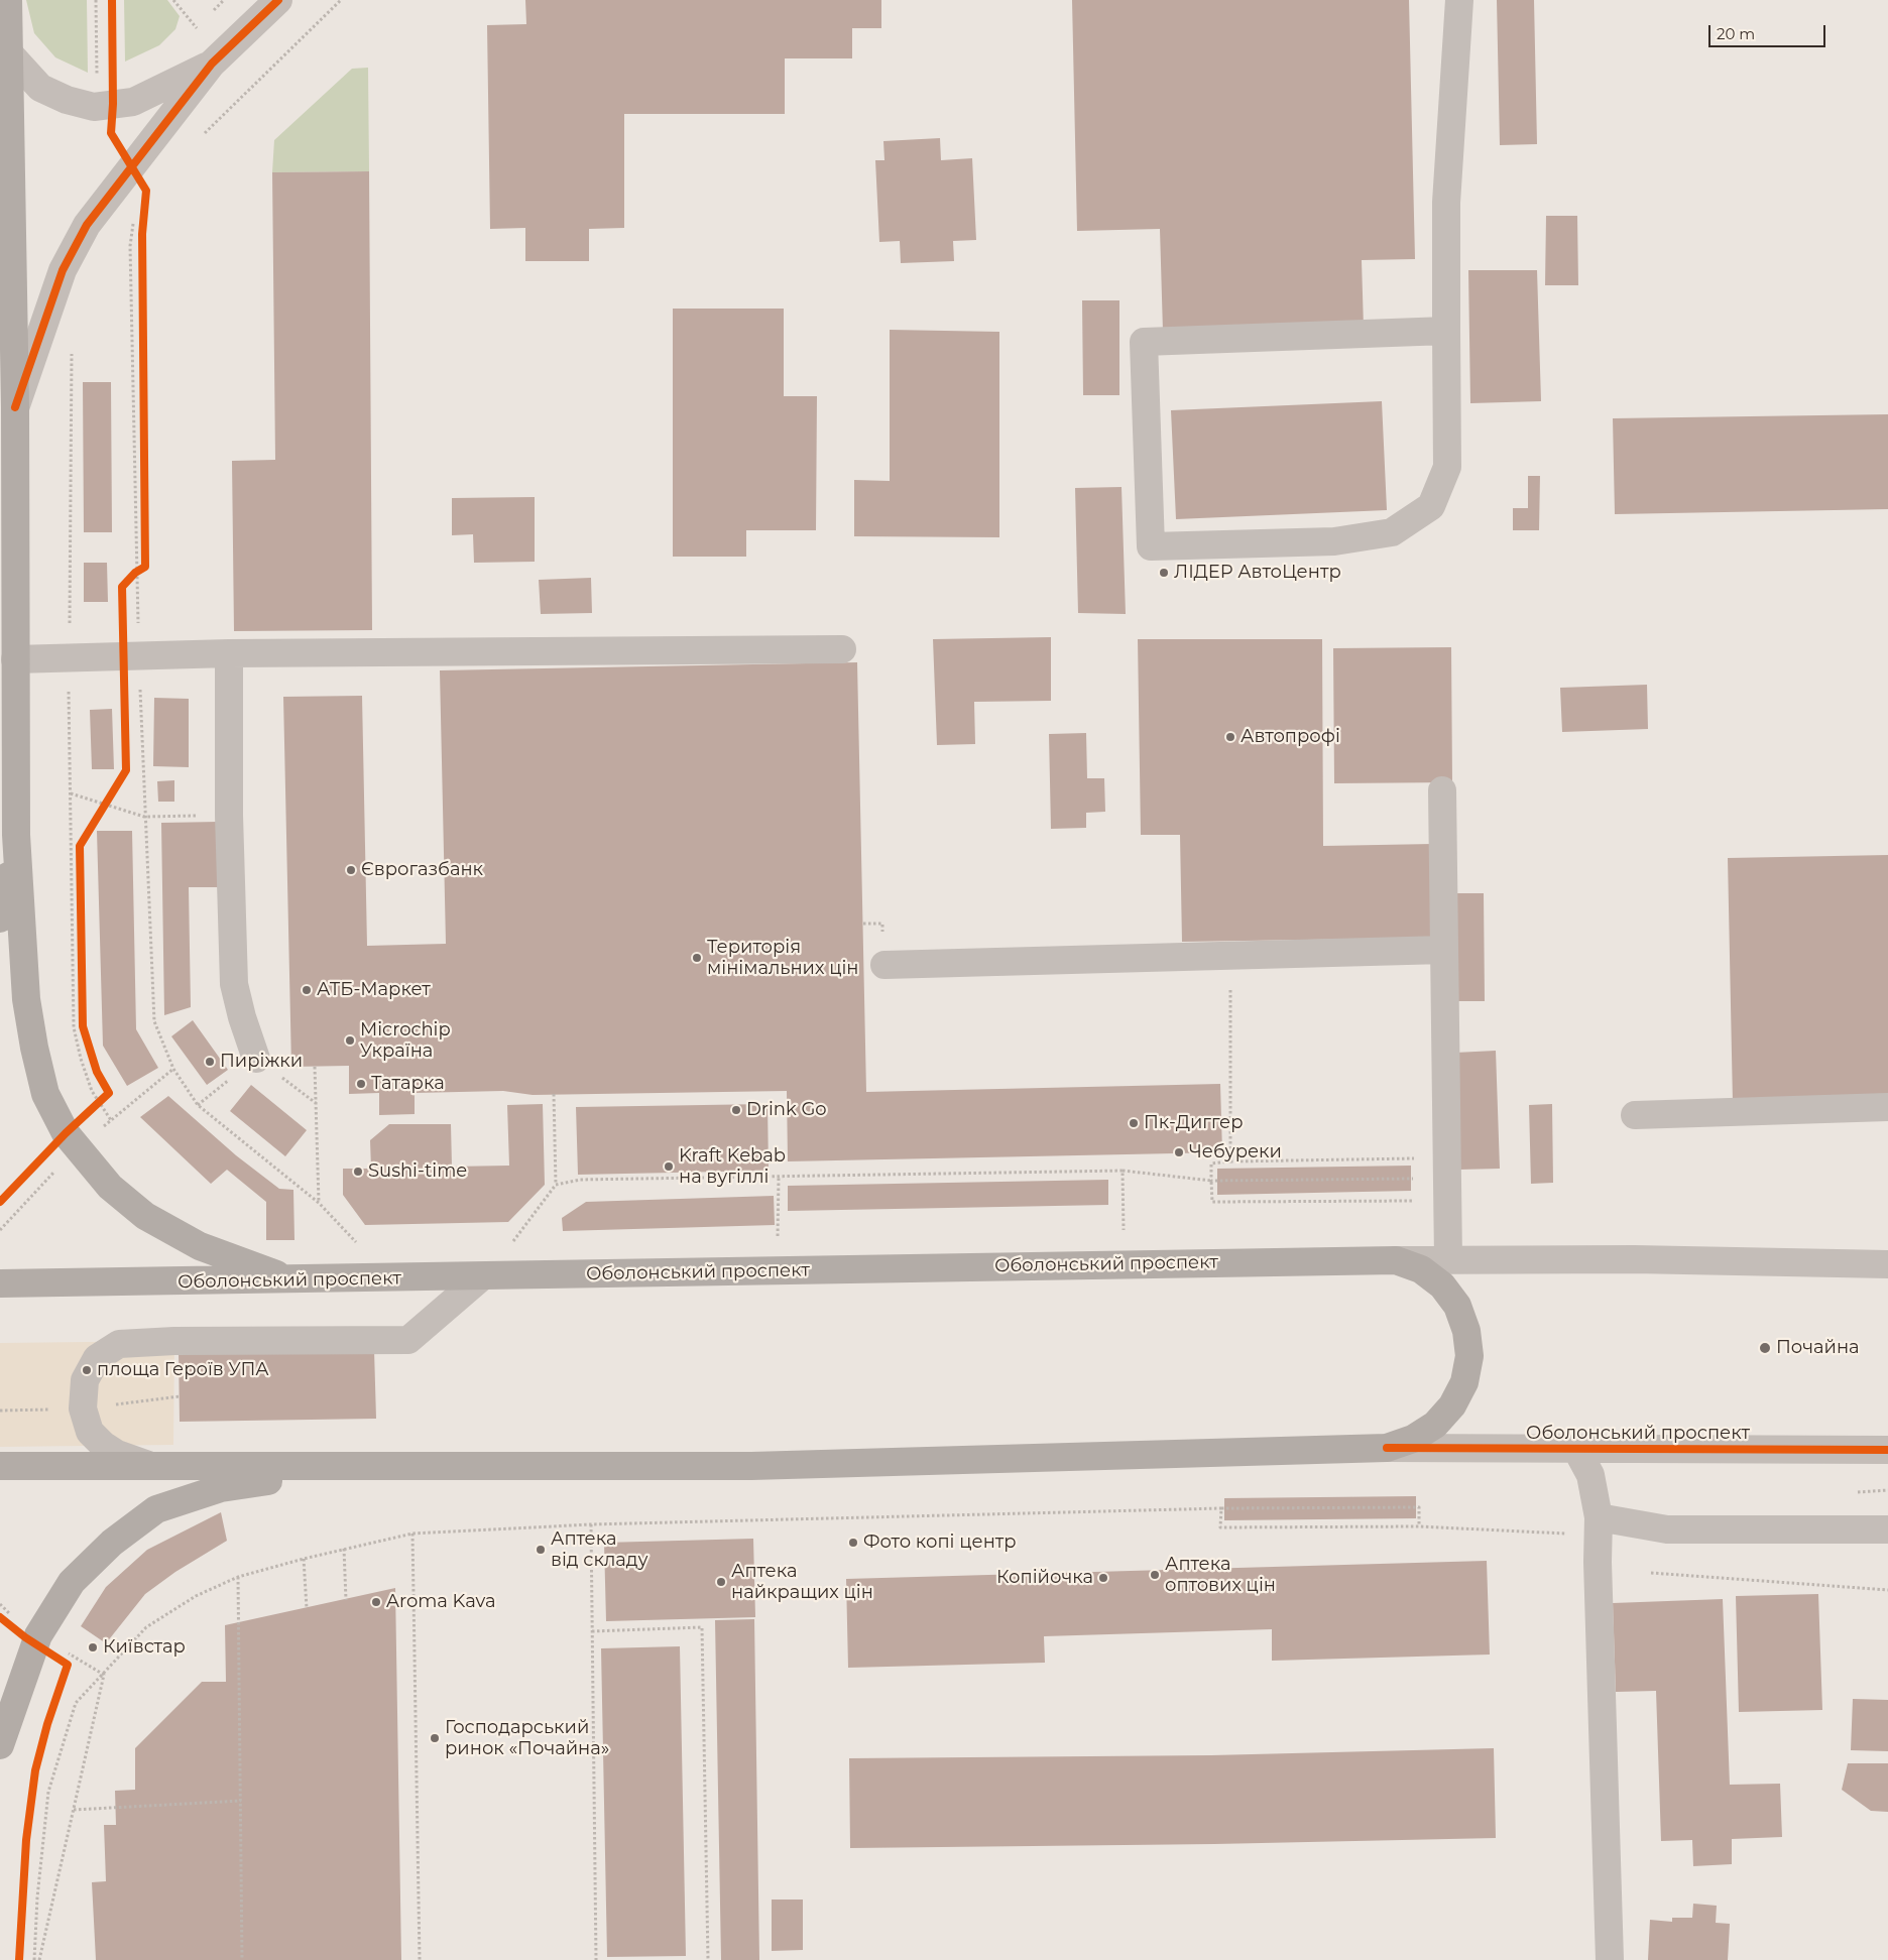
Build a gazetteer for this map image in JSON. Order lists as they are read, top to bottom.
{
  "streets": {
    "main road": ["Оболонський проспект"]
  },
  "places": [
    "ЛІДЕР АвтоЦентр",
    "Автопрофі",
    "Єврогазбанк",
    "Територія мінімальних цін",
    "АТБ-Маркет",
    "Microchip Україна",
    "Пиріжки",
    "Татарка",
    "Drink Go",
    "Пк-Диггер",
    "Чебуреки",
    "Kraft Kebab на вугіллі",
    "Sushi-time",
    "Почайна",
    "площа Героїв УПА",
    "Фото копі центр",
    "Аптека від складу",
    "Аптека оптових цін",
    "Копійочка",
    "Аптека найкращих цін",
    "Aroma Kava",
    "Київстар",
    "Господарський ринок «Почайна»"
  ],
  "scale_bar": "20 m"
}
